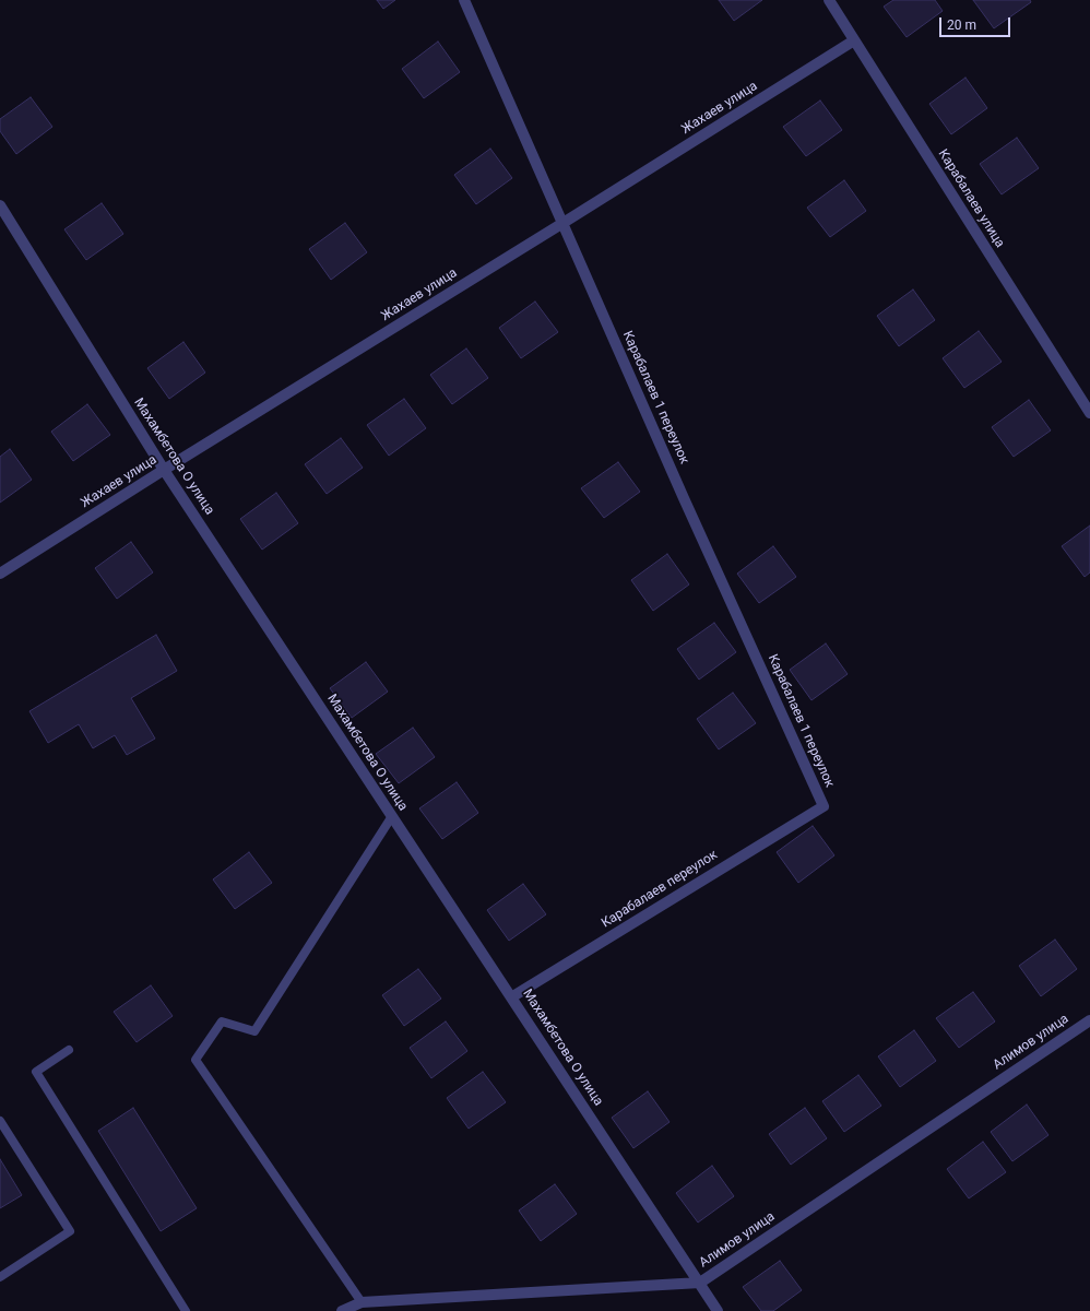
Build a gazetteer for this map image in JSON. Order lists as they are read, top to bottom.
{
  "streets": {
    "street": [
      "Жахаев улица",
      "Карабалаев улица",
      "Карабалаев 1 переулок",
      "Махамбетова О улица",
      "Карабалаев переулок",
      "Алимов улица"
    ]
  },
  "crossings": [
    ["Жахаев улица", "Карабалаев улица"],
    ["Жахаев улица", "Карабалаев 1 переулок"],
    ["Жахаев улица", "Махамбетова О улица"],
    ["Карабалаев 1 переулок", "Карабалаев переулок"],
    ["Махамбетова О улица", "Карабалаев переулок"],
    ["Махамбетова О улица", "Алимов улица"]
  ],
  "scale_bar": "20 m"
}
